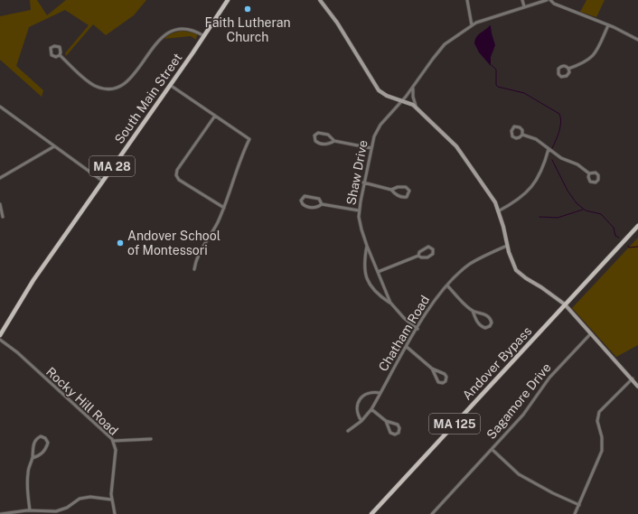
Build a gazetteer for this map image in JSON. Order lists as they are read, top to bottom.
{
  "streets": {
    "main road": [
      "South Main Street",
      "MA 28",
      "Andover Bypass",
      "MA 125"
    ],
    "street": [
      "Shaw Drive",
      "Chatham Road",
      "Rocky Hill Road",
      "Sagamore Drive"
    ]
  },
  "crossings": [
    ["Shaw Drive", "Chatham Road"]
  ],
  "places": ["Faith Lutheran Church", "Andover School of Montessori"]
}
